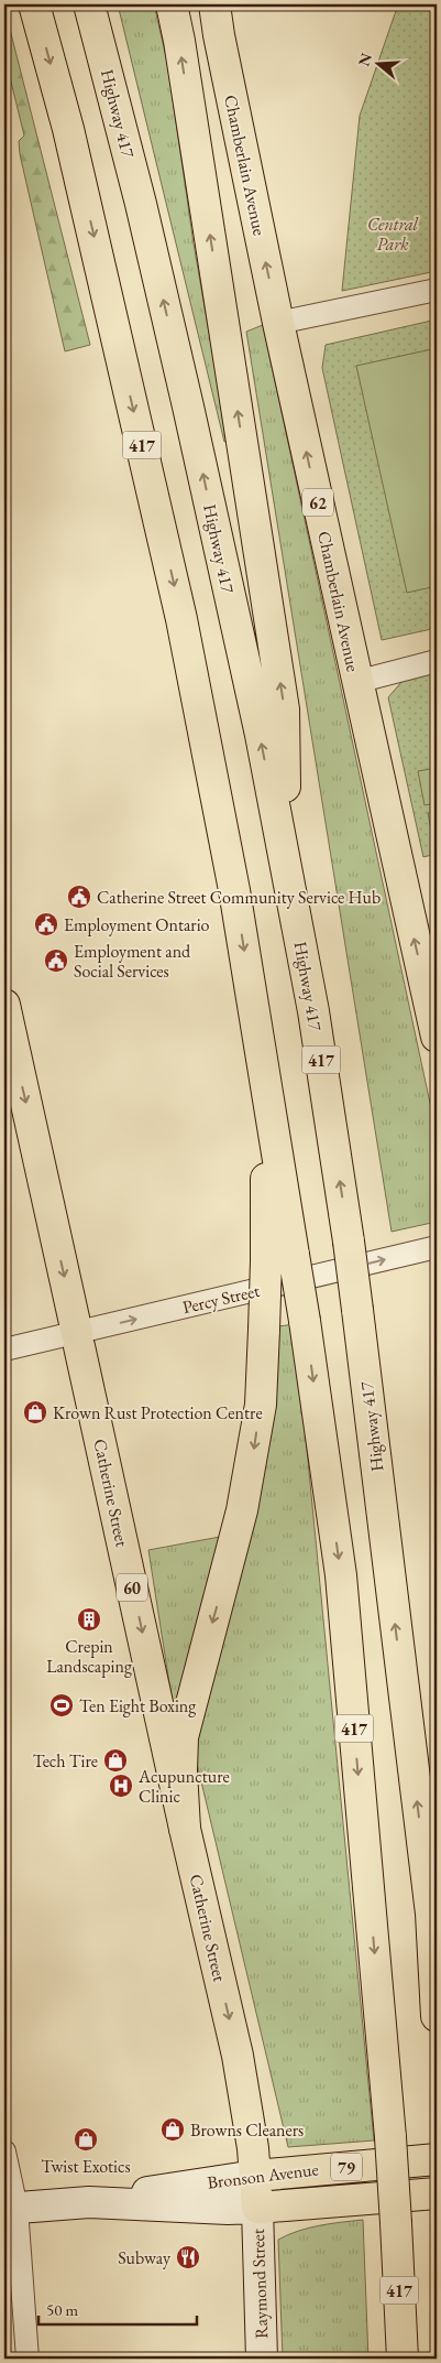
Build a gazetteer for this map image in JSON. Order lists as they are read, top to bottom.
{
  "streets": {
    "main road": [
      "Highway 417",
      "Chamberlain Avenue",
      "417",
      "62",
      "Catherine Street",
      "60",
      "79",
      "Bronson Avenue",
      "Raymond Street"
    ],
    "street": ["Percy Street"]
  },
  "crossings": [
    ["Percy Street", "Catherine Street"],
    ["Catherine Street", "Bronson Avenue"],
    ["Catherine Street", "Raymond Street"],
    ["Bronson Avenue", "Raymond Street"]
  ],
  "one_way": ["Percy Street"],
  "parks": ["Central Park"],
  "places": {
    "public building": ["Catherine Street Community Service Hub", "Employment Ontario", "Employment and Social Services"],
    "shop": [
      "Krown Rust Protection Centre",
      "Tech Tire",
      "Browns Cleaners",
      "Twist Exotics"
    ],
    "building": ["Crepin Landscaping"],
    "sports": ["Ten Eight Boxing"],
    "hospital": ["Acupuncture Clinic"],
    "restaurant": ["Subway"]
  },
  "scale_bar": "50 m",
  "north": "left"
}
